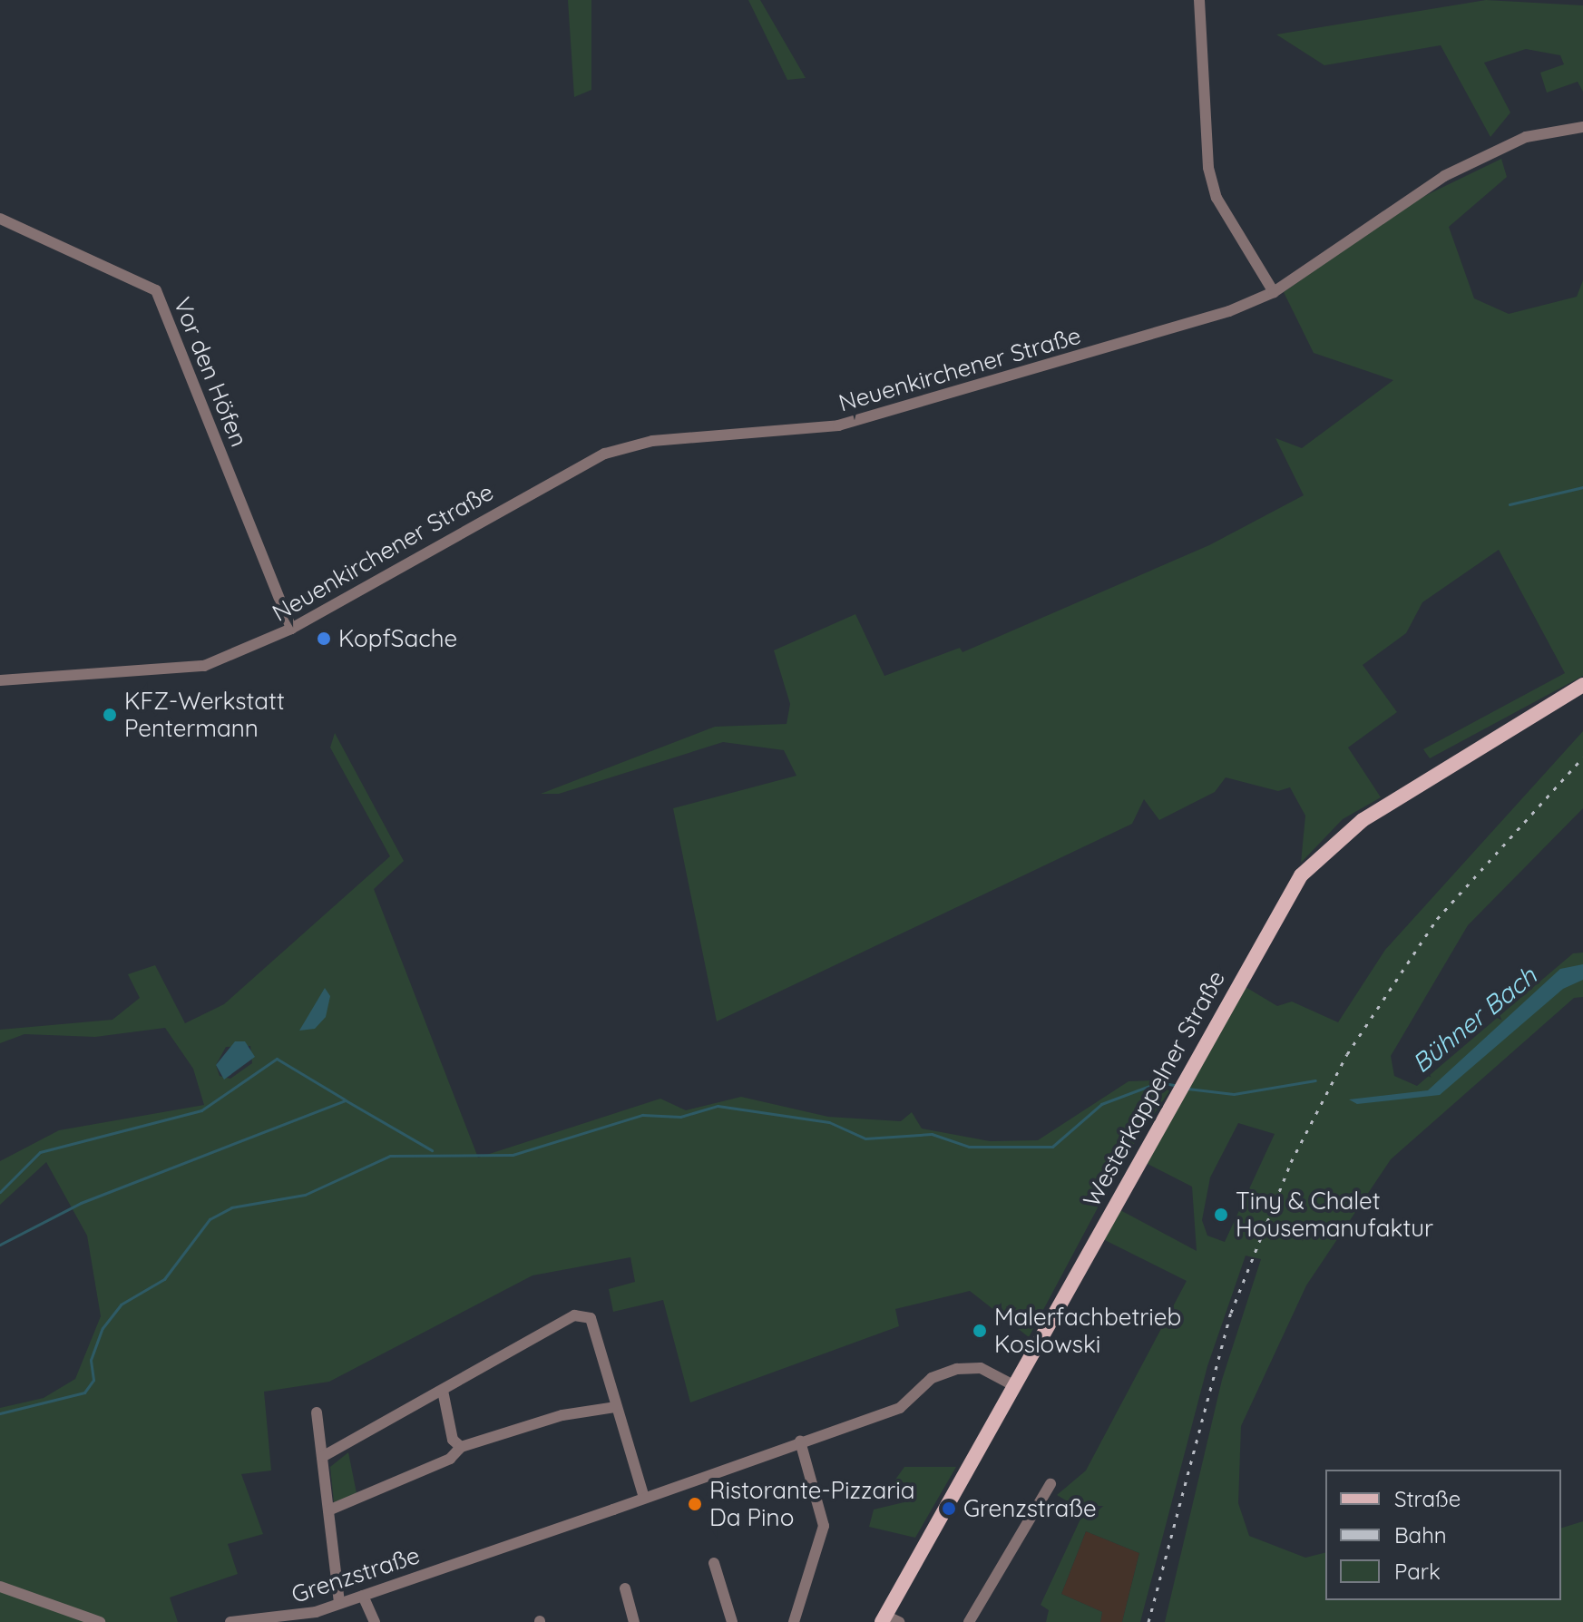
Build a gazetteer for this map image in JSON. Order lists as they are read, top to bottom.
{
  "streets": {
    "main road": ["Westerkappelner Straße"],
    "street": ["Neuenkirchener Straße", "Vor den Höfen", "Grenzstraße"]
  },
  "crossings": [
    ["Neuenkirchener Straße", "Vor den Höfen"],
    ["Westerkappelner Straße", "Grenzstraße"]
  ],
  "water": ["Bühner Bach"],
  "places": [
    "KopfSache",
    "KFZ-Werkstatt Pentermann",
    "Tiny & Chalet Housemanufaktur",
    "Malerfachbetrieb Koslowski",
    "Ristorante-Pizzaria Da Pino",
    "Grenzstraße"
  ],
  "legend": ["Straße", "Bahn", "Park"]
}
